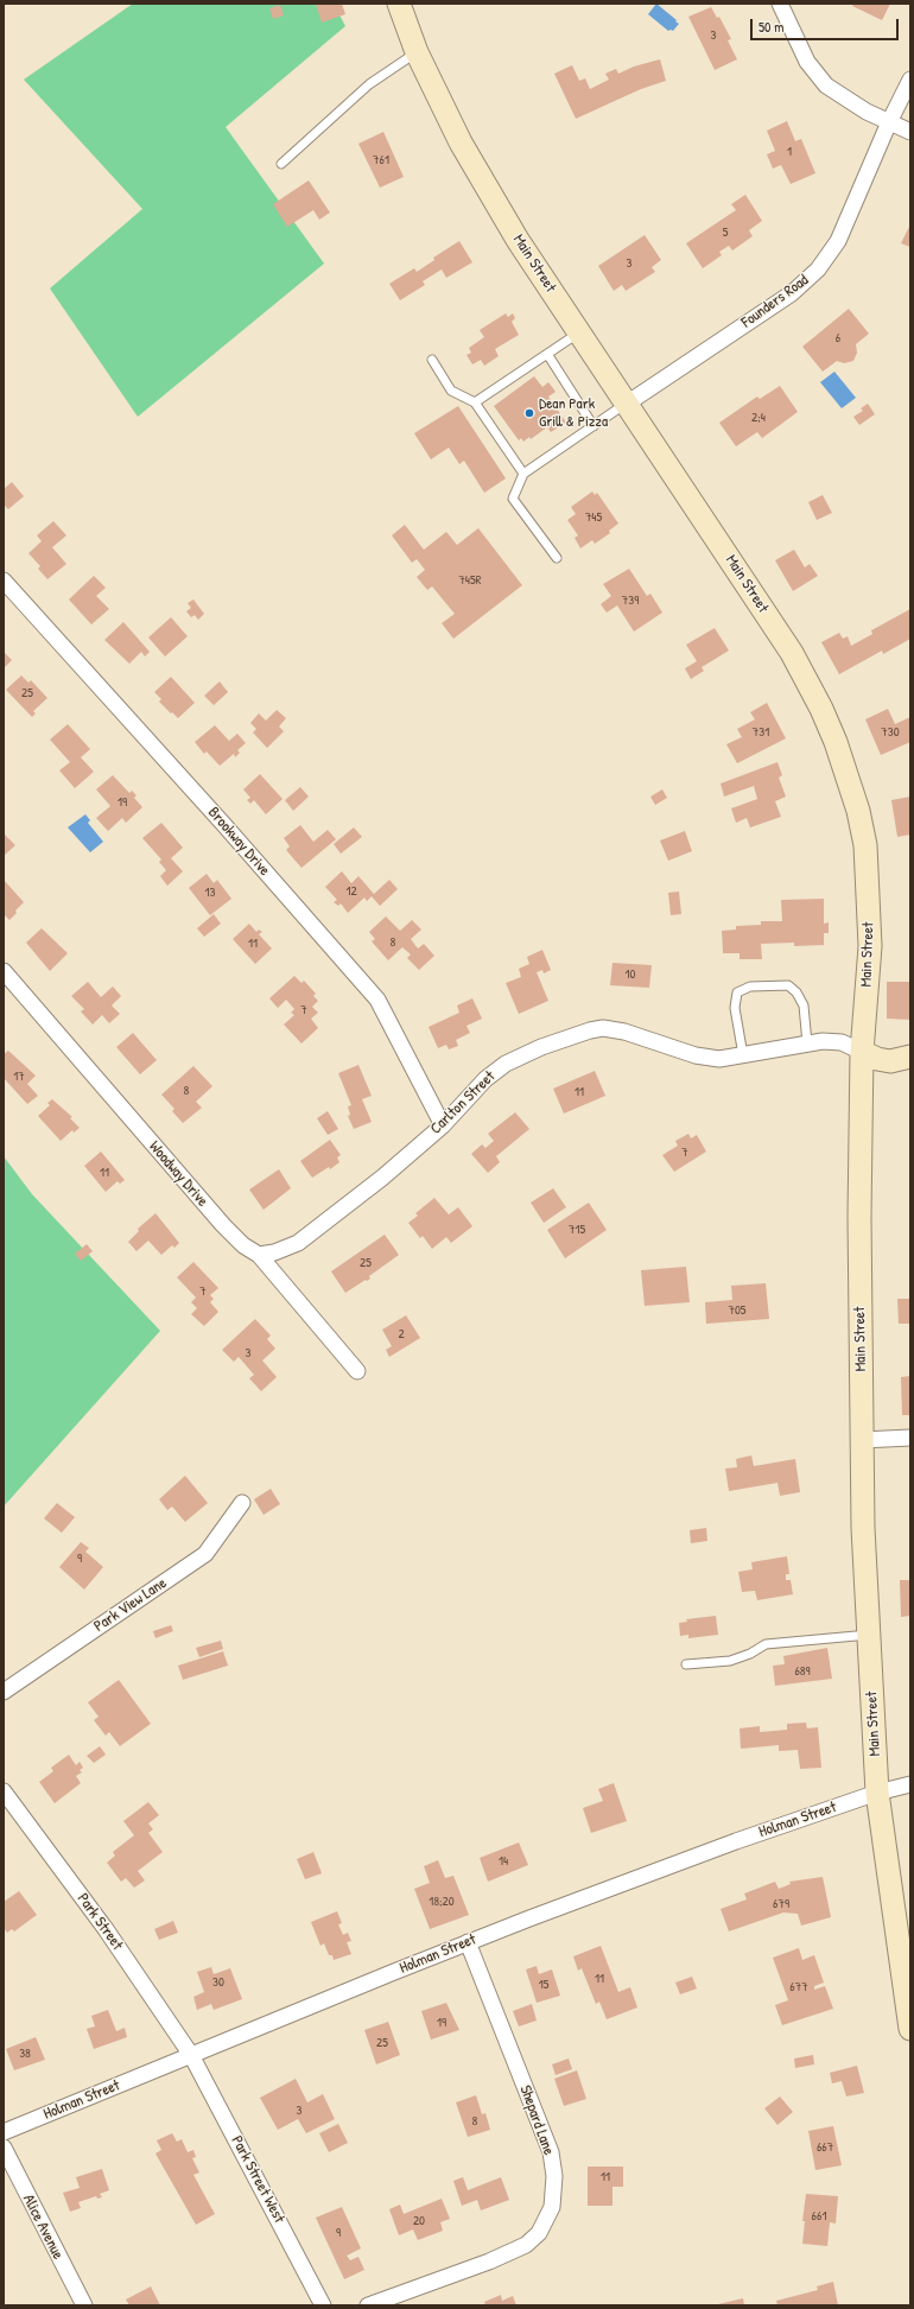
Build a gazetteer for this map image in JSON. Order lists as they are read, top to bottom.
{
  "streets": {
    "main road": ["Main Street"],
    "street": [
      "Founders Road",
      "Brookway Drive",
      "Carlton Street",
      "Woodway Drive",
      "Park View Lane",
      "Holman Street",
      "Park Street",
      "Shepard Lane",
      "Park Street West",
      "Alice Avenue"
    ]
  },
  "crossings": [
    ["Main Street", "Founders Road"],
    ["Main Street", "Carlton Street"],
    ["Main Street", "Holman Street"],
    ["Brookway Drive", "Carlton Street"],
    ["Carlton Street", "Woodway Drive"],
    ["Holman Street", "Park Street"],
    ["Holman Street", "Shepard Lane"],
    ["Holman Street", "Park Street West"],
    ["Park Street", "Park Street West"]
  ],
  "places": ["Dean Park Grill & Pizza"],
  "house_numbers": [
    "3",
    "1",
    "761",
    "5",
    "3",
    "6",
    "2;4",
    "745",
    "745R",
    "739",
    "25",
    "731",
    "730",
    "19",
    "12",
    "13",
    "8",
    "11",
    "10",
    "7",
    "17",
    "8",
    "11",
    "7",
    "11",
    "715",
    "25",
    "7",
    "705",
    "2",
    "3",
    "9",
    "689",
    "14",
    "18;20",
    "679",
    "11",
    "30",
    "15",
    "677",
    "19",
    "25",
    "38",
    "3",
    "8",
    "667",
    "11",
    "661",
    "20",
    "9"
  ],
  "scale_bar": "50 m"
}
